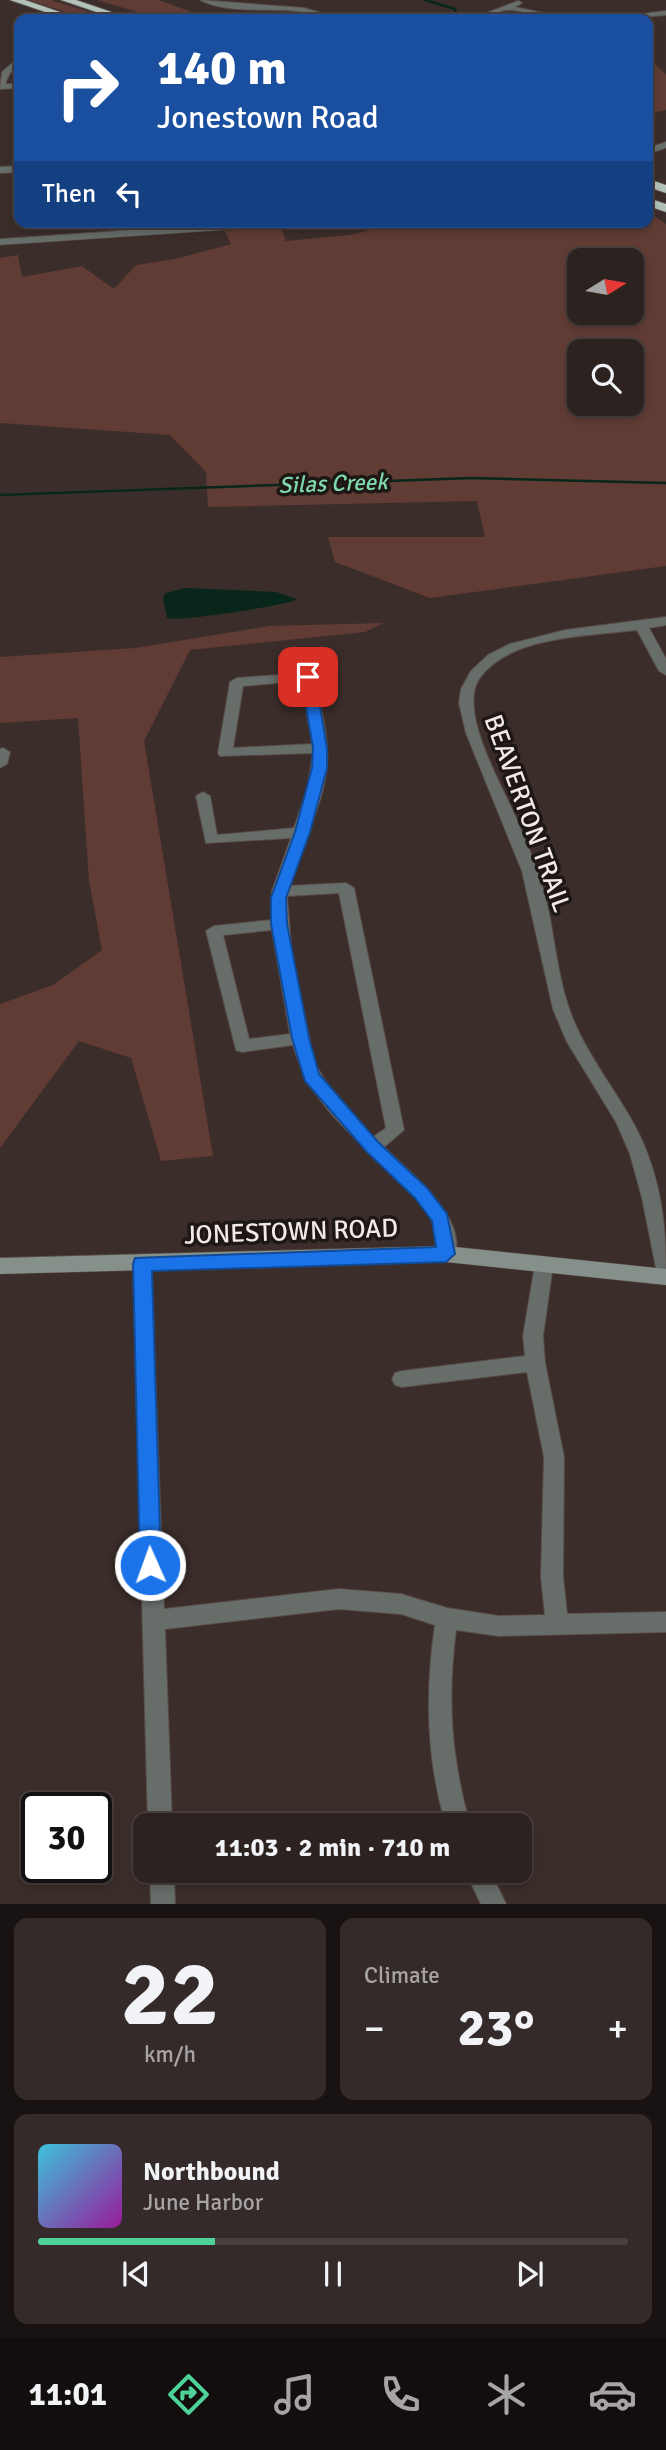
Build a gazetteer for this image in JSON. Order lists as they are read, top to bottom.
{
  "streets": {
    "main road": ["JONESTOWN ROAD"],
    "street": ["BEAVERTON TRAIL"]
  },
  "crossings": [
    ["BEAVERTON TRAIL", "JONESTOWN ROAD"]
  ],
  "water": ["Silas Creek"],
  "north": "right",
  "page": {
    "turn": ["140 m", "Jonestown Road"],
    "then": "Then",
    "limit": "30",
    "trip": "11:03 · 2 min · 710 m",
    "tile": [
      ["22", "km/h"],
      "Climate"
    ],
    "heat": ["−", "23°", "+"],
    "song": ["Northbound", "June Harbor"],
    "tabs": "11:01"
  }
}
